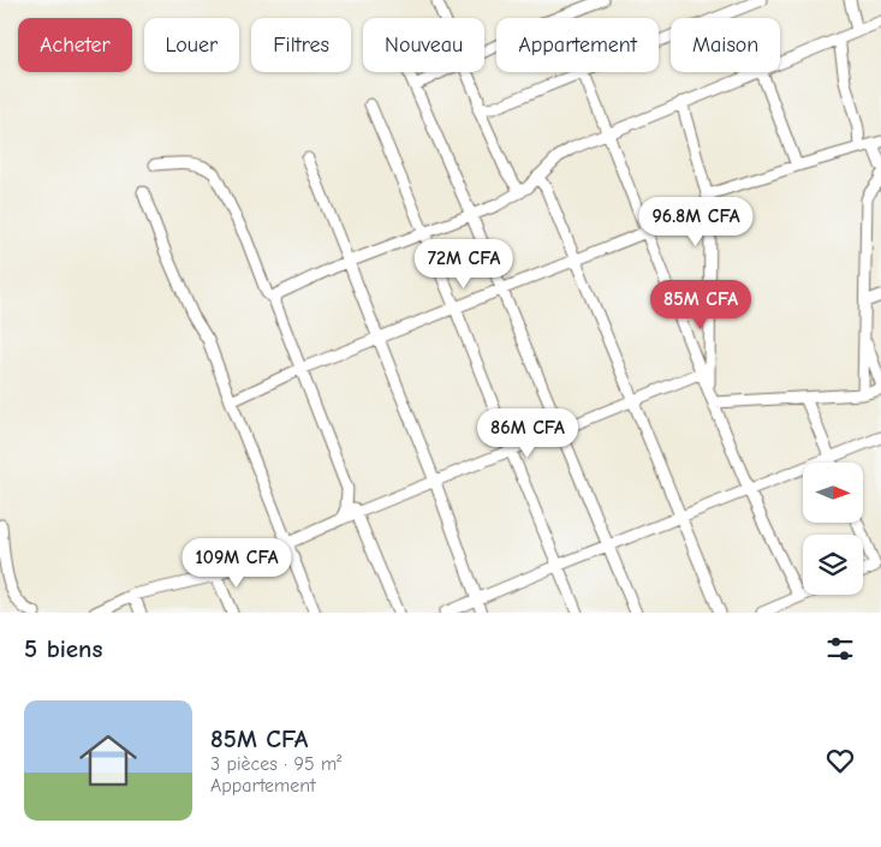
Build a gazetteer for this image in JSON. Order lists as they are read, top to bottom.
{
  "north": "right",
  "page": {
    "chip": [
      "Acheter",
      "Louer",
      "Filtres",
      "Nouveau",
      "Appartement",
      "Maison"
    ],
    "price": [
      "96.8M CFA",
      "72M CFA",
      "85M CFA",
      "86M CFA",
      "109M CFA"
    ],
    "heading": "5 biens",
    "list": [
      {
        "name": "85M CFA",
        "note": "3 pièces · 95 m² · Appartement"
      }
    ]
  }
}
